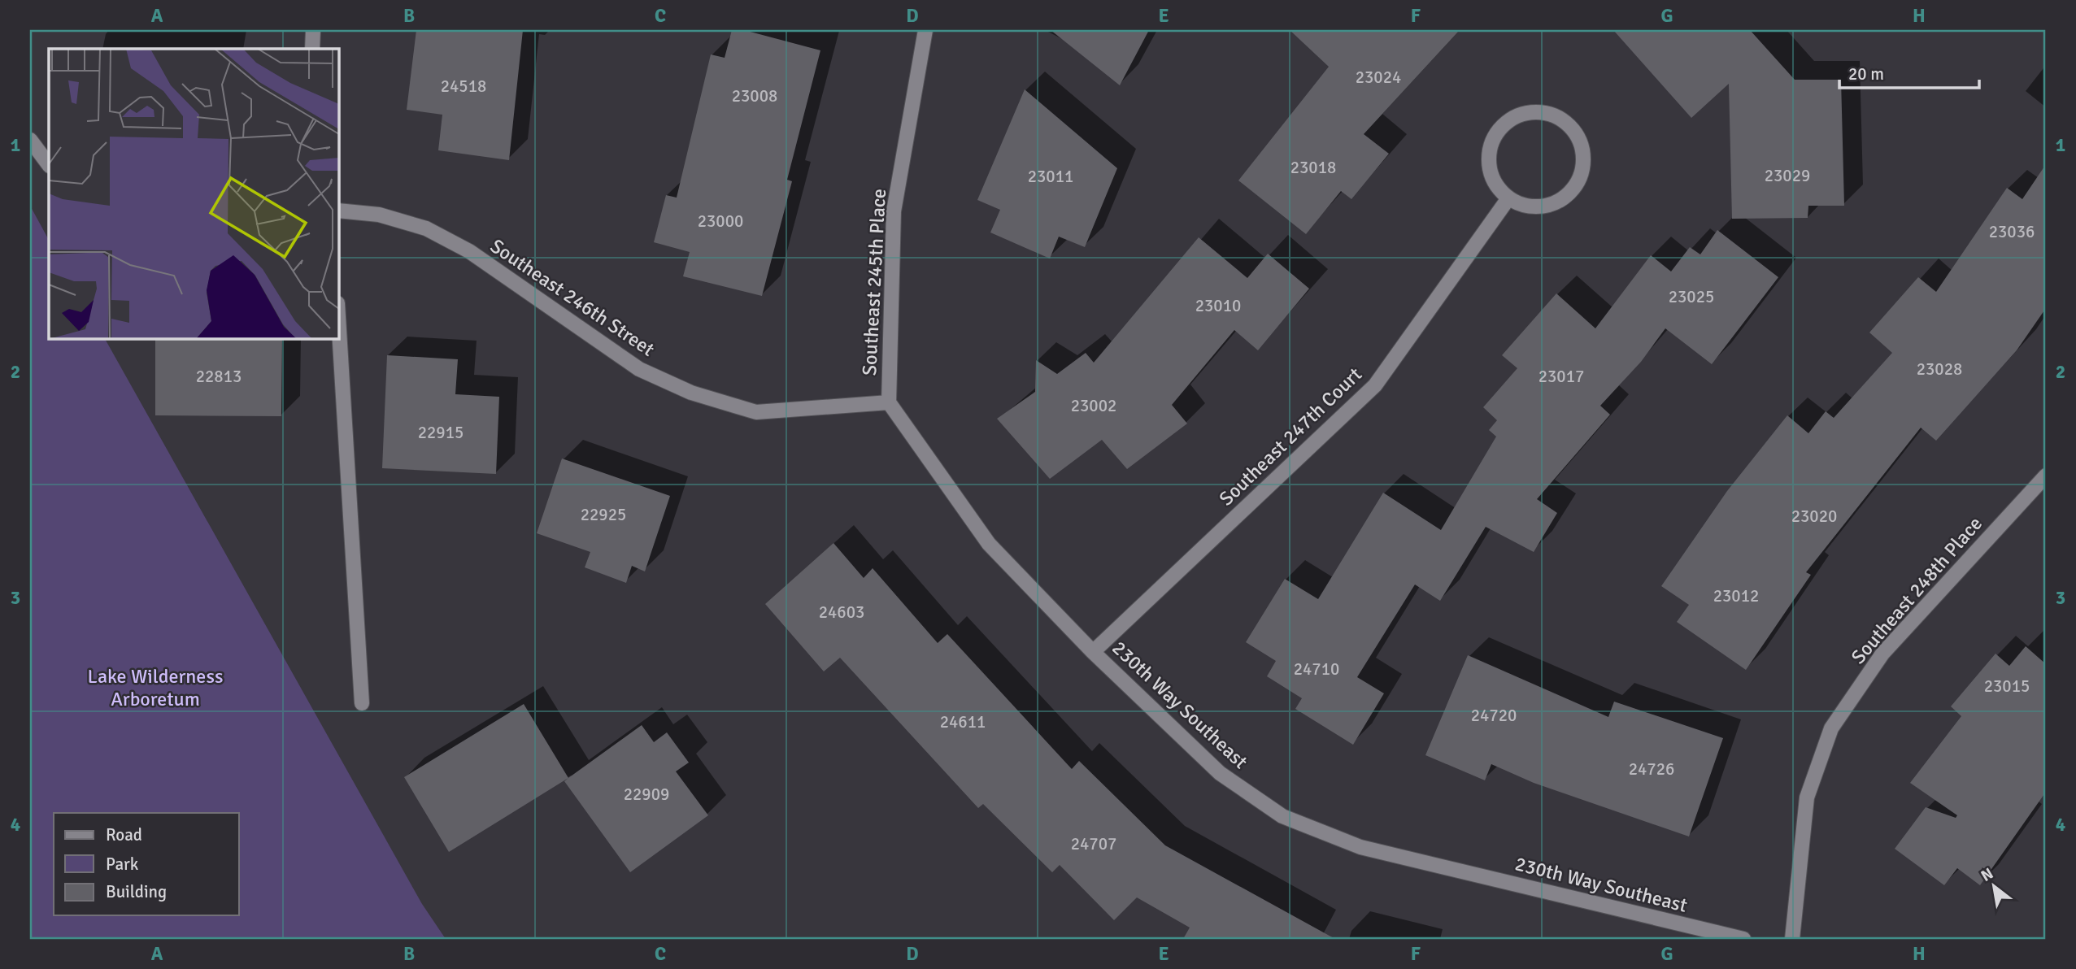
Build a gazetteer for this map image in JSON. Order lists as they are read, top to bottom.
{
  "streets": {
    "street": [
      "Southeast 245th Place",
      "Southeast 246th Street",
      "Southeast 247th Court",
      "Southeast 248th Place",
      "230th Way Southeast"
    ]
  },
  "crossings": [
    ["Southeast 245th Place", "Southeast 246th Street"],
    ["Southeast 245th Place", "230th Way Southeast"],
    ["Southeast 246th Street", "230th Way Southeast"],
    ["Southeast 247th Court", "230th Way Southeast"]
  ],
  "parks": ["Lake Wilderness Arboretum"],
  "house_numbers": [
    "23024",
    "24518",
    "23008",
    "23018",
    "23029",
    "23011",
    "23000",
    "23036",
    "23025",
    "23010",
    "23028",
    "22813",
    "23017",
    "23002",
    "22915",
    "22925",
    "23020",
    "23012",
    "24603",
    "24710",
    "23015",
    "24720",
    "24611",
    "24726",
    "22909",
    "24707"
  ],
  "legend": ["Road", "Park", "Building"],
  "scale_bar": "20 m",
  "north": "top left",
  "grid": {
    "columns": [
      "A",
      "B",
      "C",
      "D",
      "E",
      "F",
      "G",
      "H"
    ],
    "rows": [
      "1",
      "2",
      "3",
      "4"
    ]
  }
}
